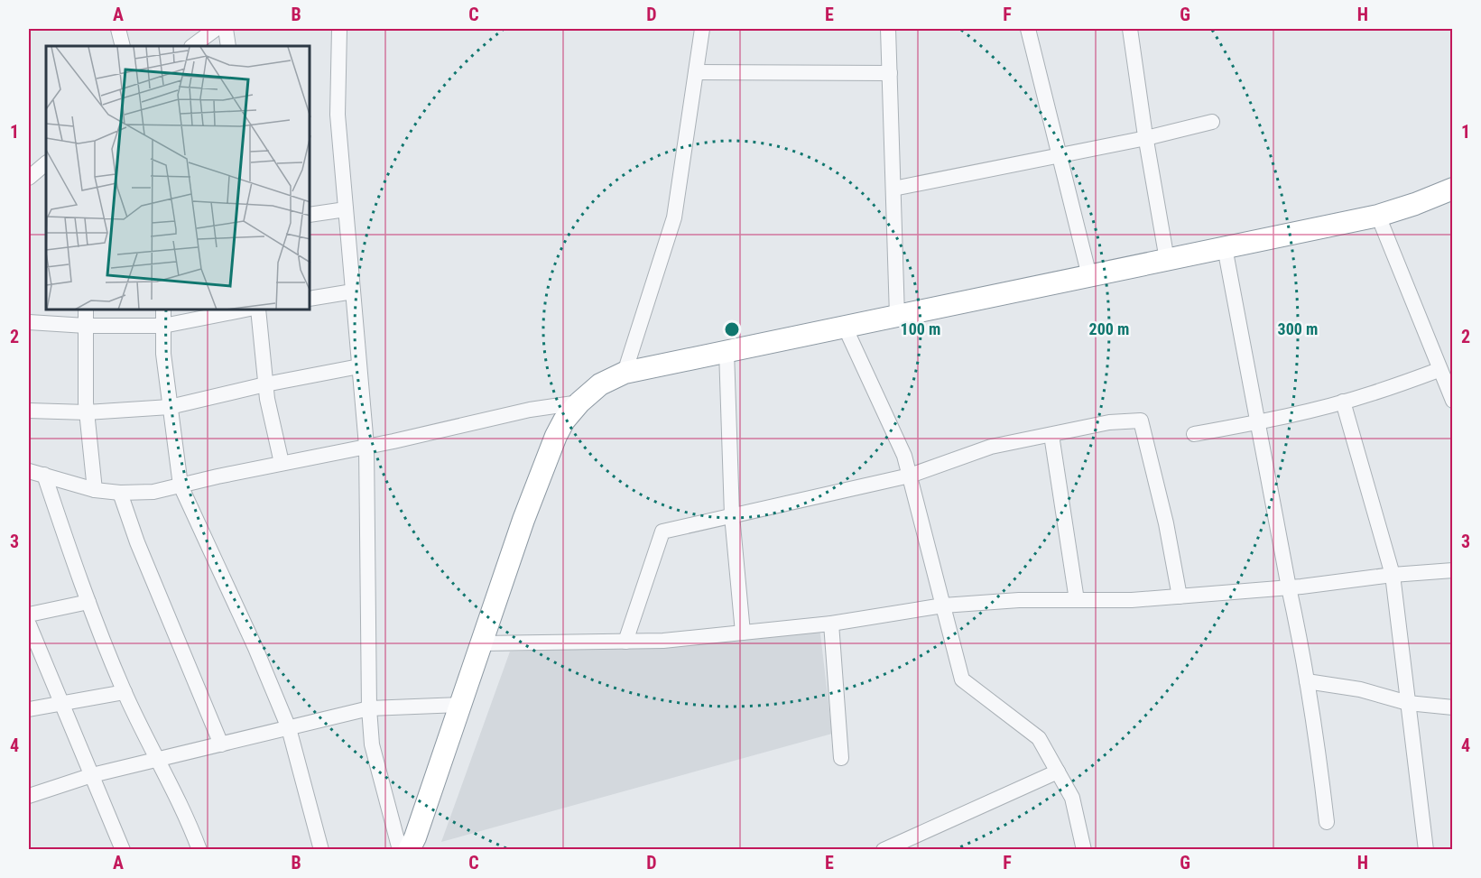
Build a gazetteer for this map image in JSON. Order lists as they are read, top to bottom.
{
  "grid": {
    "columns": [
      "A",
      "B",
      "C",
      "D",
      "E",
      "F",
      "G",
      "H"
    ],
    "rows": [
      "1",
      "2",
      "3",
      "4"
    ]
  },
  "rings": ["100 m", "200 m", "300 m"]
}
